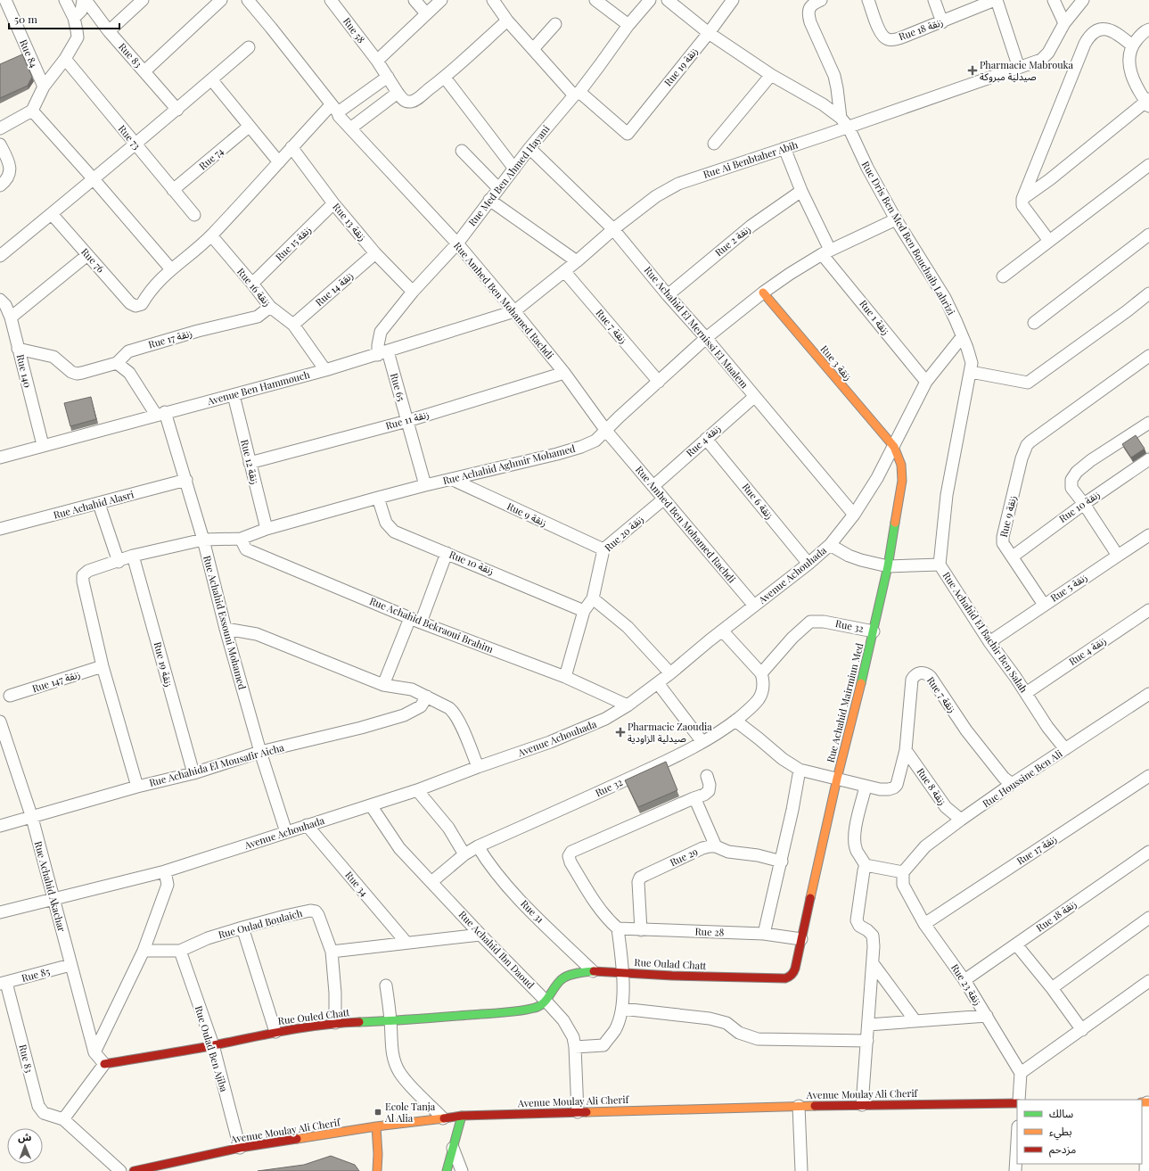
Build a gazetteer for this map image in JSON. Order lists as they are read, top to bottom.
{
  "streets": {
    "street": [
      "Rue 18 زنقة",
      "Rue 58",
      "Rue 84",
      "Rue 83",
      "Rue 19 زنقة",
      "Rue 73",
      "Rue 74",
      "Rue Ai Benbtaher Abih",
      "Rue Med Ben Ahmed Hayani",
      "Rue 13 زنقة",
      "Rue Dris Ben Med Ben Bouchaib Lahrizi",
      "Rue 2 زنقة",
      "Rue 15 زنقة",
      "Rue 76",
      "Rue 16 زنقة",
      "Rue 14 زنقة",
      "Rue Amhed Ben Mohamed Rachdi",
      "Rue 1 زنقة",
      "Rue 7 زنقة",
      "Rue Achahid El Mernissi El Maalem",
      "Rue 17 زنقة",
      "Rue 3 زنقة",
      "Rue 140",
      "Rue 65",
      "Avenue Ben Hammouch",
      "Rue 11 زنقة",
      "Rue 4 زنقة",
      "Rue 12 زنقة",
      "Rue Achahid Aghmir Mohamed",
      "Rue 6 زنقة",
      "Rue Achahid Alasri",
      "Rue 10 زنقة",
      "Rue 9 زنقة",
      "Rue 20 زنقة",
      "Avenue Achouhada",
      "Rue 5 زنقة",
      "Rue Achahid Essouni Mohamed",
      "Rue Achahid Bekraoui Brahim",
      "Rue 32",
      "Rue Achahid El Bachir Ben Salah",
      "Rue 147 زنقة",
      "Rue Achahid Mairmiun Med",
      "Rue Achahida El Mousafir Aicha",
      "Rue Houssine Ben Ali",
      "Rue 8 زنقة",
      "Rue 29",
      "Rue 34",
      "Rue Achahid Akachar",
      "Rue 31",
      "Rue Oulad Boulaich",
      "Rue 28",
      "Rue Achahid Ibn Daoud",
      "Rue Oulad Chatt",
      "Rue 85",
      "Rue 23 زنقة",
      "Rue Ouled Chatt",
      "Rue Oulad Ben Ajiba",
      "Avenue Moulay Ali Cherif"
    ]
  },
  "crossings": [
    ["Rue 18 زنقة", "Rue 23 زنقة"],
    ["Rue 83", "Rue 85"],
    ["Rue 19 زنقة", "Rue Med Ben Ahmed Hayani"],
    ["Rue 19 زنقة", "Rue Dris Ben Med Ben Bouchaib Lahrizi"],
    ["Rue 19 زنقة", "Rue Achahid Aghmir Mohamed"],
    ["Rue 19 زنقة", "Rue Achahida El Mousafir Aicha"],
    ["Rue 73", "Rue 74"],
    ["Rue Ai Benbtaher Abih", "Rue Dris Ben Med Ben Bouchaib Lahrizi"],
    ["Rue Ai Benbtaher Abih", "Rue Amhed Ben Mohamed Rachdi"],
    ["Rue Ai Benbtaher Abih", "Rue 1 زنقة"],
    ["Rue Ai Benbtaher Abih", "Rue 7 زنقة"],
    ["Rue Ai Benbtaher Abih", "Rue Achahid El Mernissi El Maalem"],
    ["Rue Ai Benbtaher Abih", "Avenue Ben Hammouch"],
    ["Rue Med Ben Ahmed Hayani", "Rue 13 زنقة"],
    ["Rue Med Ben Ahmed Hayani", "Rue Amhed Ben Mohamed Rachdi"],
    ["Rue Med Ben Ahmed Hayani", "Rue Achahid El Mernissi El Maalem"],
    ["Rue Med Ben Ahmed Hayani", "Rue 65"],
    ["Rue Med Ben Ahmed Hayani", "Avenue Ben Hammouch"],
    ["Rue 13 زنقة", "Rue 15 زنقة"],
    ["Rue 13 زنقة", "Rue 14 زنقة"],
    ["Rue Dris Ben Med Ben Bouchaib Lahrizi", "Rue Achahid Aghmir Mohamed"],
    ["Rue Dris Ben Med Ben Bouchaib Lahrizi", "Avenue Achouhada"],
    ["Rue Dris Ben Med Ben Bouchaib Lahrizi", "Rue Achahid El Bachir Ben Salah"],
    ["Rue 2 زنقة", "Rue 1 زنقة"],
    ["Rue 2 زنقة", "Rue Achahid El Mernissi El Maalem"],
    ["Rue 15 زنقة", "Rue 16 زنقة"],
    ["Rue 16 زنقة", "Rue 14 زنقة"],
    ["Rue 16 زنقة", "Rue 17 زنقة"],
    ["Rue 16 زنقة", "Avenue Ben Hammouch"],
    ["Rue Amhed Ben Mohamed Rachdi", "Avenue Ben Hammouch"],
    ["Rue Amhed Ben Mohamed Rachdi", "Rue 11 زنقة"],
    ["Rue Amhed Ben Mohamed Rachdi", "Rue 4 زنقة"],
    ["Rue Amhed Ben Mohamed Rachdi", "Rue Achahid Aghmir Mohamed"],
    ["Rue Amhed Ben Mohamed Rachdi", "Rue 20 زنقة"],
    ["Rue Amhed Ben Mohamed Rachdi", "Avenue Achouhada"],
    ["Rue 1 زنقة", "Rue Achahid Aghmir Mohamed"],
    ["Rue 1 زنقة", "Avenue Achouhada"],
    ["Rue 7 زنقة", "Rue Achahid Aghmir Mohamed"],
    ["Rue 7 زنقة", "Rue Houssine Ben Ali"],
    ["Rue 7 زنقة", "Rue 8 زنقة"],
    ["Rue Achahid El Mernissi El Maalem", "Rue 4 زنقة"],
    ["Rue Achahid El Mernissi El Maalem", "Rue Achahid Aghmir Mohamed"],
    ["Rue Achahid El Mernissi El Maalem", "Avenue Achouhada"],
    ["Rue 17 زنقة", "Rue 140"],
    ["Rue 17 زنقة", "Rue Achahid Essouni Mohamed"],
    ["Rue 17 زنقة", "Rue 23 زنقة"],
    ["Rue 3 زنقة", "Rue Achahid Aghmir Mohamed"],
    ["Rue 3 زنقة", "Avenue Achouhada"],
    ["Rue 3 زنقة", "Rue Achahid Mairmiun Med"],
    ["Rue 140", "Avenue Ben Hammouch"],
    ["Rue 65", "Avenue Ben Hammouch"],
    ["Rue 65", "Rue 11 زنقة"],
    ["Rue 65", "Rue Achahid Aghmir Mohamed"],
    ["Avenue Ben Hammouch", "Rue 12 زنقة"],
    ["Avenue Ben Hammouch", "Rue Achahid Essouni Mohamed"],
    ["Rue 11 زنقة", "Rue 12 زنقة"],
    ["Rue 4 زنقة", "Rue 6 زنقة"],
    ["Rue 4 زنقة", "Rue Achahid El Bachir Ben Salah"],
    ["Rue 12 زنقة", "Rue Achahid Aghmir Mohamed"],
    ["Rue Achahid Aghmir Mohamed", "Rue 10 زنقة"],
    ["Rue Achahid Aghmir Mohamed", "Rue 9 زنقة"],
    ["Rue Achahid Aghmir Mohamed", "Rue Achahid Essouni Mohamed"],
    ["Rue Achahid Aghmir Mohamed", "Rue Achahid Bekraoui Brahim"],
    ["Rue Achahid Aghmir Mohamed", "Rue 147 زنقة"],
    ["Rue 6 زنقة", "Avenue Achouhada"],
    ["Rue Achahid Alasri", "Rue Achahid Essouni Mohamed"],
    ["Rue 10 زنقة", "Rue 9 زنقة"],
    ["Rue 10 زنقة", "Rue 20 زنقة"],
    ["Rue 9 زنقة", "Rue 20 زنقة"],
    ["Rue 9 زنقة", "Rue 5 زنقة"],
    ["Rue 20 زنقة", "Rue Achahid Bekraoui Brahim"],
    ["Avenue Achouhada", "Rue Achahid Essouni Mohamed"],
    ["Avenue Achouhada", "Rue Achahid Bekraoui Brahim"],
    ["Avenue Achouhada", "Rue Achahid El Bachir Ben Salah"],
    ["Avenue Achouhada", "Rue Achahid Mairmiun Med"],
    ["Avenue Achouhada", "Rue 34"],
    ["Avenue Achouhada", "Rue Achahid Akachar"],
    ["Avenue Achouhada", "Rue Achahid Ibn Daoud"],
    ["Rue 5 زنقة", "Rue Achahid El Bachir Ben Salah"],
    ["Rue Achahid Essouni Mohamed", "Rue Achahida El Mousafir Aicha"],
    ["Rue 32", "Rue Achahid Mairmiun Med"],
    ["Rue 32", "Rue 31"],
    ["Rue 32", "Rue Achahid Ibn Daoud"],
    ["Rue Achahid El Bachir Ben Salah", "Rue Houssine Ben Ali"],
    ["Rue Achahid Mairmiun Med", "Rue 28"],
    ["Rue Achahid Mairmiun Med", "Rue Oulad Chatt"],
    ["Rue Achahida El Mousafir Aicha", "Rue Achahid Akachar"],
    ["Rue Houssine Ben Ali", "Rue 8 زنقة"],
    ["Rue Houssine Ben Ali", "Rue 23 زنقة"],
    ["Rue 29", "Rue 28"],
    ["Rue Achahid Akachar", "Rue 85"],
    ["Rue Achahid Akachar", "Rue Ouled Chatt"],
    ["Rue 31", "Rue Oulad Chatt"],
    ["Rue Oulad Boulaich", "Rue Ouled Chatt"],
    ["Rue Oulad Boulaich", "Rue Oulad Ben Ajiba"],
    ["Rue Achahid Ibn Daoud", "Rue Oulad Chatt"],
    ["Rue Achahid Ibn Daoud", "Rue Ouled Chatt"],
    ["Rue Achahid Ibn Daoud", "Avenue Moulay Ali Cherif"],
    ["Rue Oulad Chatt", "Rue Ouled Chatt"],
    ["Rue Ouled Chatt", "Rue Oulad Ben Ajiba"],
    ["Rue Oulad Ben Ajiba", "Avenue Moulay Ali Cherif"]
  ],
  "places": {
    "health": ["Pharmacie Mabrouka صيدلية مبروكة", "Pharmacie Zaoudia صيدلية الزاودية"],
    "transit": ["Ecole Tanja Al Alia"]
  },
  "legend": ["سالك", "بطيء", "مزدحم"],
  "scale_bar": "50 m",
  "north": "top"
}
